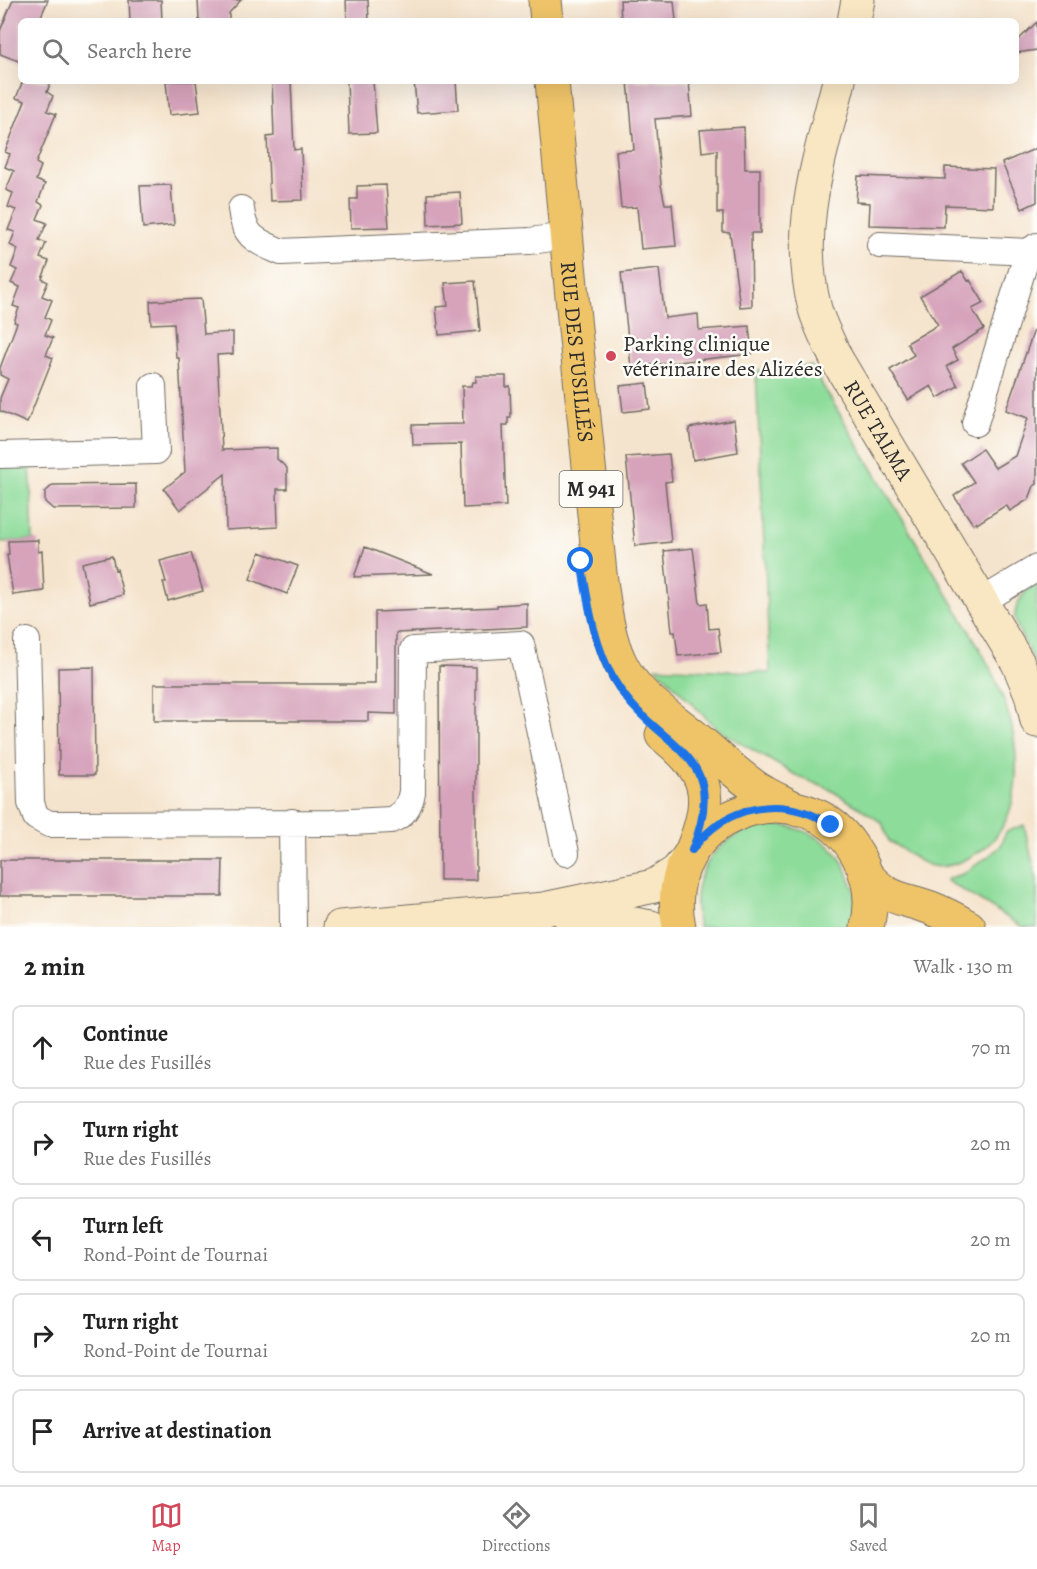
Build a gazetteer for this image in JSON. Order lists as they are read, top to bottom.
{
  "streets": {
    "main road": ["RUE DES FUSILLÉS", "M 941"],
    "street": ["RUE TALMA"]
  },
  "places": ["Parking clinique vétérinaire des Alizées"],
  "page": {
    "search": "Search here",
    "heading": ["2 min", "Walk · 130 m"],
    "list": [
      ["Continue", "Rue des Fusillés", "70 m"],
      ["Turn right", "Rue des Fusillés", "20 m"],
      ["Turn left", "Rond-Point de Tournai", "20 m"],
      ["Turn right", "Rond-Point de Tournai", "20 m"],
      "Arrive at destination"
    ],
    "nav": ["Map", "Directions", "Saved"]
  }
}
